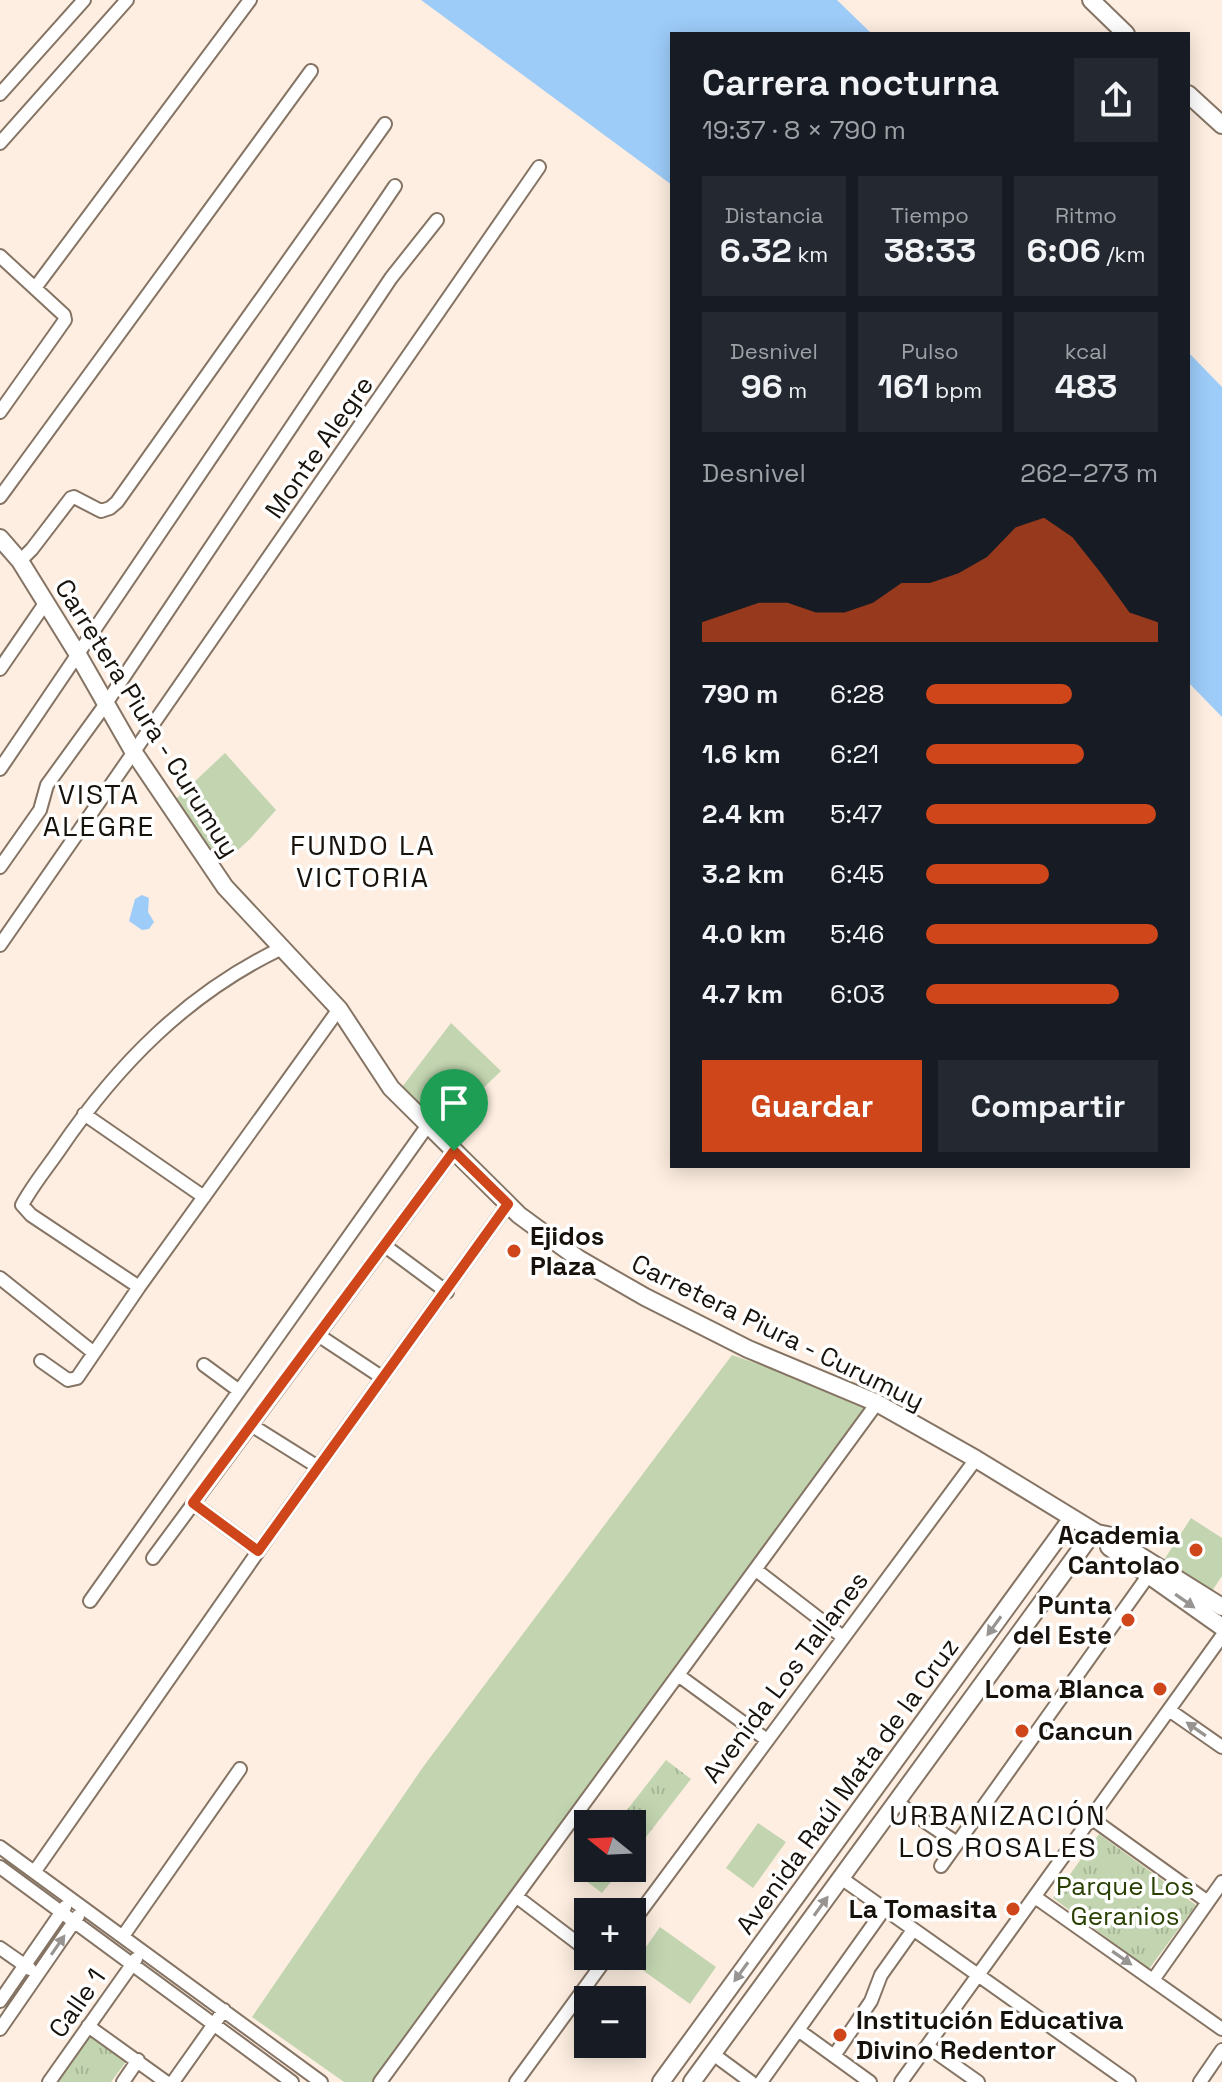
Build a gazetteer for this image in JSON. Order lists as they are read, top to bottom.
{
  "streets": {
    "main road": ["Carretera Piura - Curumuy", "Avenida Raúl Mata de la Cruz"],
    "street": ["Monte Alegre", "Avenida Los Tallanes", "Calle 1"]
  },
  "crossings": [
    ["Monte Alegre", "Carretera Piura - Curumuy"],
    ["Carretera Piura - Curumuy", "Avenida Los Tallanes"],
    ["Carretera Piura - Curumuy", "Avenida Raúl Mata de la Cruz"]
  ],
  "districts": ["VISTA ALEGRE", "FUNDO LA VICTORIA", "URBANIZACIÓN LOS ROSALES"],
  "parks": ["Parque Los Geranios"],
  "places": [
    "Ejidos Plaza",
    "Academia Cantolao",
    "Punta del Este",
    "Loma Blanca",
    "Cancun",
    "La Tomasita",
    "Institución Educativa Divino Redentor"
  ],
  "north": "left",
  "page": {
    "heading": ["Carrera nocturna", "19:37 · 8 × 790 m"],
    "stats": [
      ["Distancia", "6.32 km"],
      ["Tiempo", "38:33"],
      ["Ritmo", "6:06 /km"],
      ["Desnivel", "96 m"],
      ["Pulso", "161 bpm"],
      ["kcal", "483"]
    ],
    "chart": ["Desnivel", "262–273 m"],
    "list": [
      {
        "name": "790 m",
        "note": "6:28"
      },
      {
        "name": "1.6 km",
        "note": "6:21"
      },
      {
        "name": "2.4 km",
        "note": "5:47"
      },
      {
        "name": "3.2 km",
        "note": "6:45"
      },
      {
        "name": "4.0 km",
        "note": "5:46"
      },
      {
        "name": "4.7 km",
        "note": "6:03"
      }
    ],
    "buttons": ["Guardar", "Compartir"],
    "map_buttons": ["+", "−"]
  }
}
